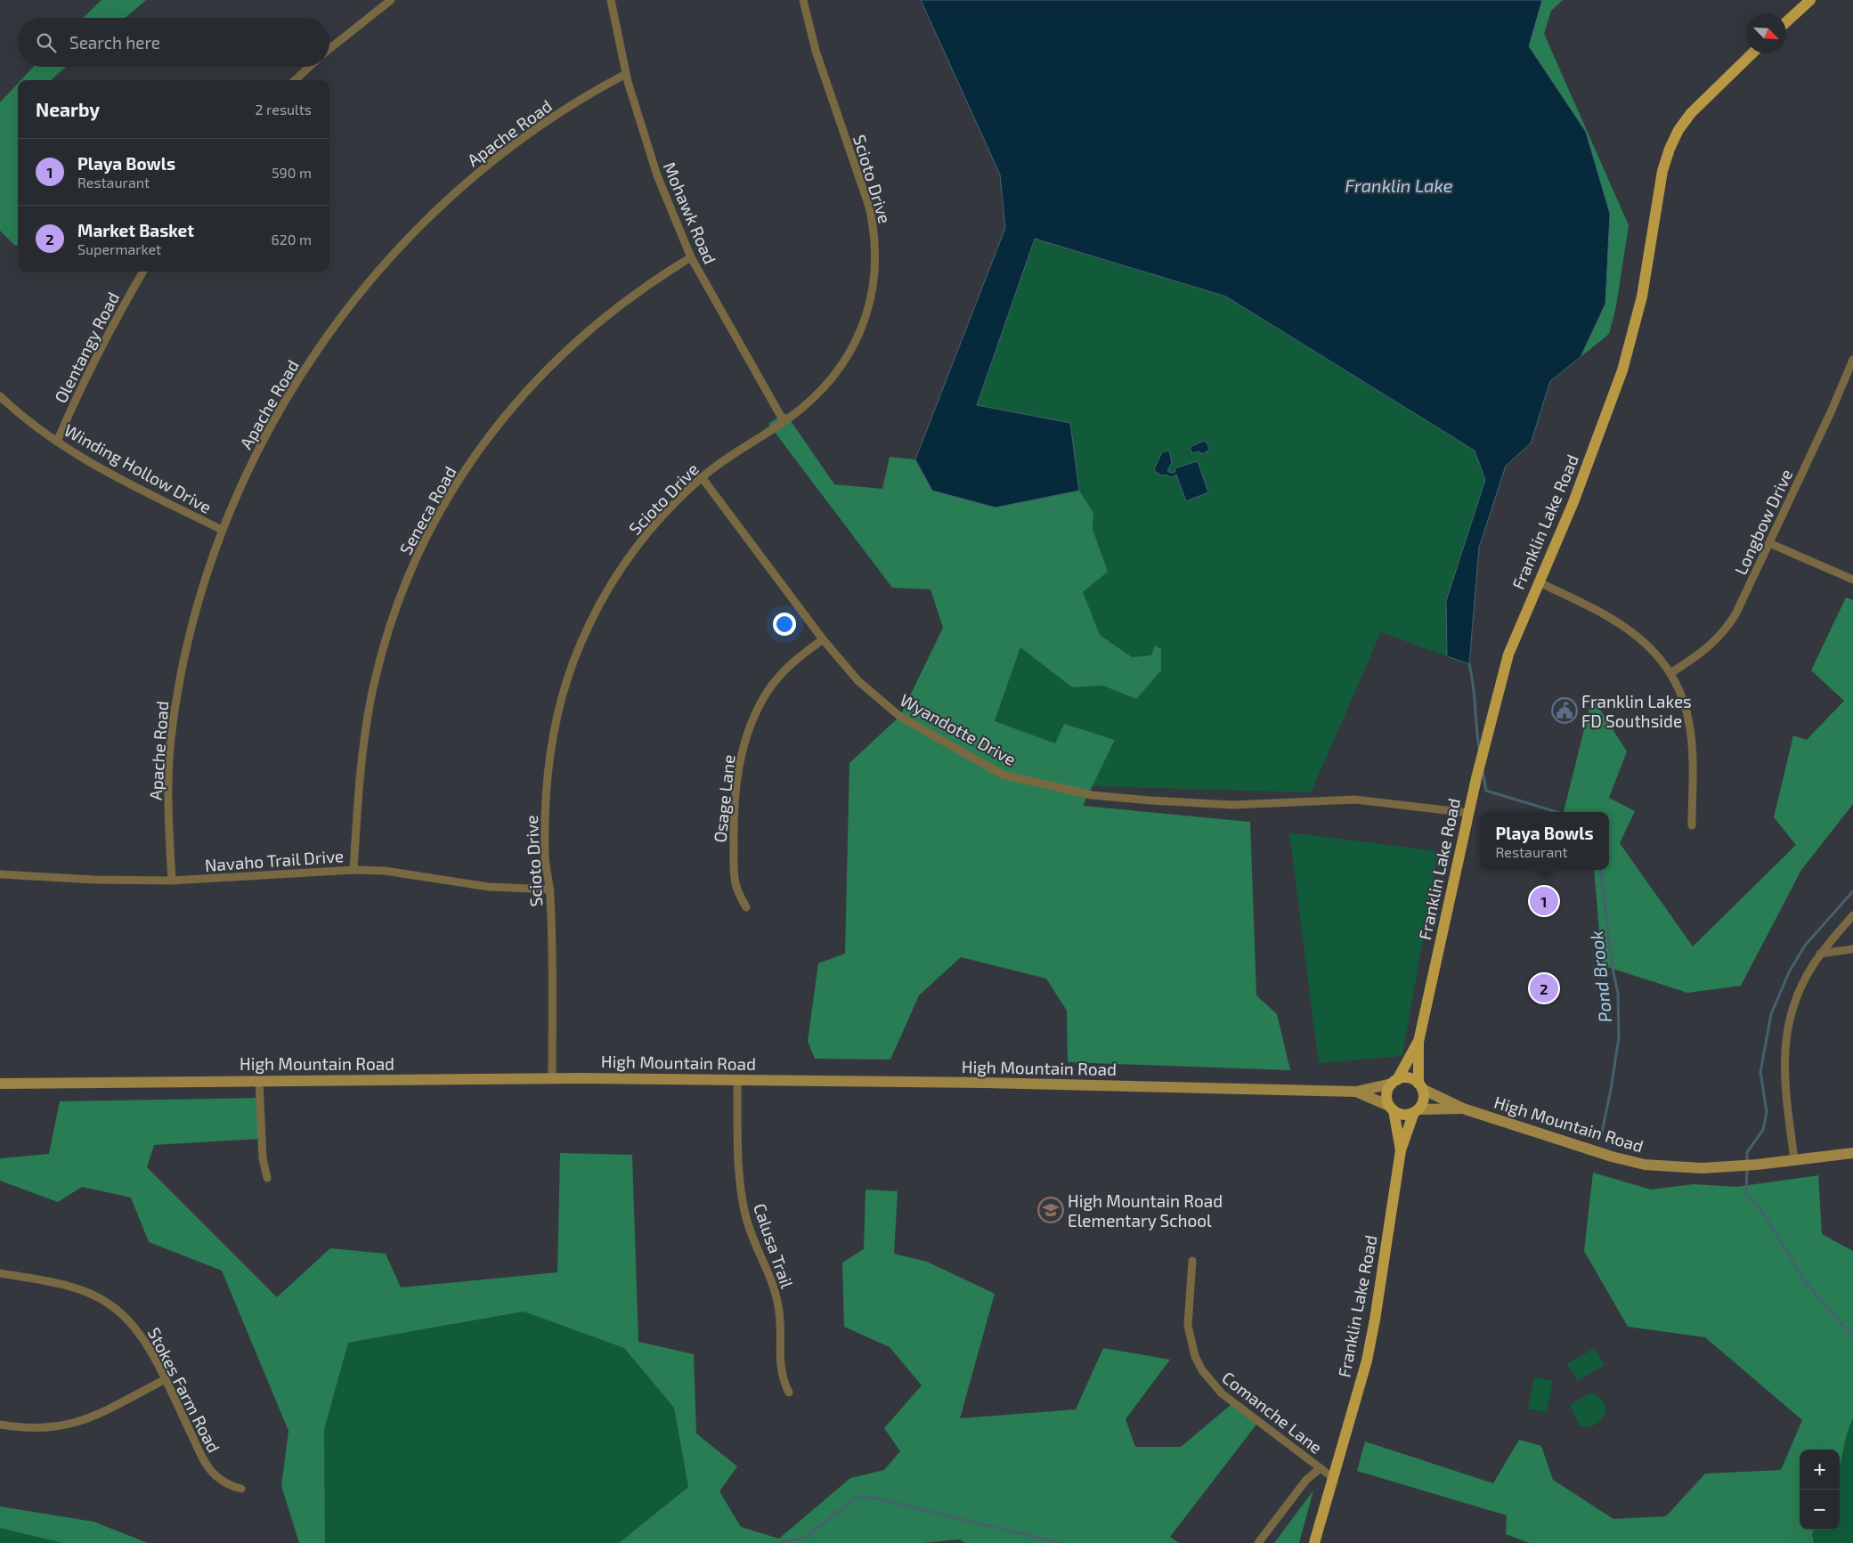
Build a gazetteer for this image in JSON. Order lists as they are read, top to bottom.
{
  "streets": {
    "main road": ["Franklin Lake Road", "High Mountain Road"],
    "street": [
      "Apache Road",
      "Scioto Drive",
      "Mohawk Road",
      "Olentangy Road",
      "Winding Hollow Drive",
      "Seneca Road",
      "Longbow Drive",
      "Wyandotte Drive",
      "Osage Lane",
      "Navaho Trail Drive",
      "Calusa Trail",
      "Stokes Farm Road",
      "Comanche Lane"
    ]
  },
  "crossings": [
    ["Apache Road", "Mohawk Road"],
    ["Apache Road", "Winding Hollow Drive"],
    ["Apache Road", "Navaho Trail Drive"],
    ["Scioto Drive", "Mohawk Road"],
    ["Scioto Drive", "Wyandotte Drive"],
    ["Scioto Drive", "Navaho Trail Drive"],
    ["Scioto Drive", "High Mountain Road"],
    ["Mohawk Road", "Seneca Road"],
    ["Olentangy Road", "Winding Hollow Drive"],
    ["Seneca Road", "Navaho Trail Drive"],
    ["Franklin Lake Road", "Wyandotte Drive"],
    ["Franklin Lake Road", "High Mountain Road"],
    ["Franklin Lake Road", "Comanche Lane"],
    ["Wyandotte Drive", "Osage Lane"],
    ["High Mountain Road", "Calusa Trail"]
  ],
  "water": ["Franklin Lake", "Pond Brook"],
  "places": {
    "public building": ["Franklin Lakes FD Southside"],
    "school or university": ["High Mountain Road Elementary School"]
  },
  "north": "bottom right",
  "page": {
    "search": "Search here",
    "heading": ["Nearby", "2 results"],
    "list": [
      {
        "mark": "1",
        "name": "Playa Bowls",
        "note": "Restaurant",
        "value": "590 m"
      },
      {
        "mark": "2",
        "name": "Market Basket",
        "note": "Supermarket",
        "value": "620 m"
      }
    ],
    "popup": ["Playa Bowls", "Restaurant"],
    "pins": ["1", "2"],
    "map_buttons": ["+", "−"]
  }
}
